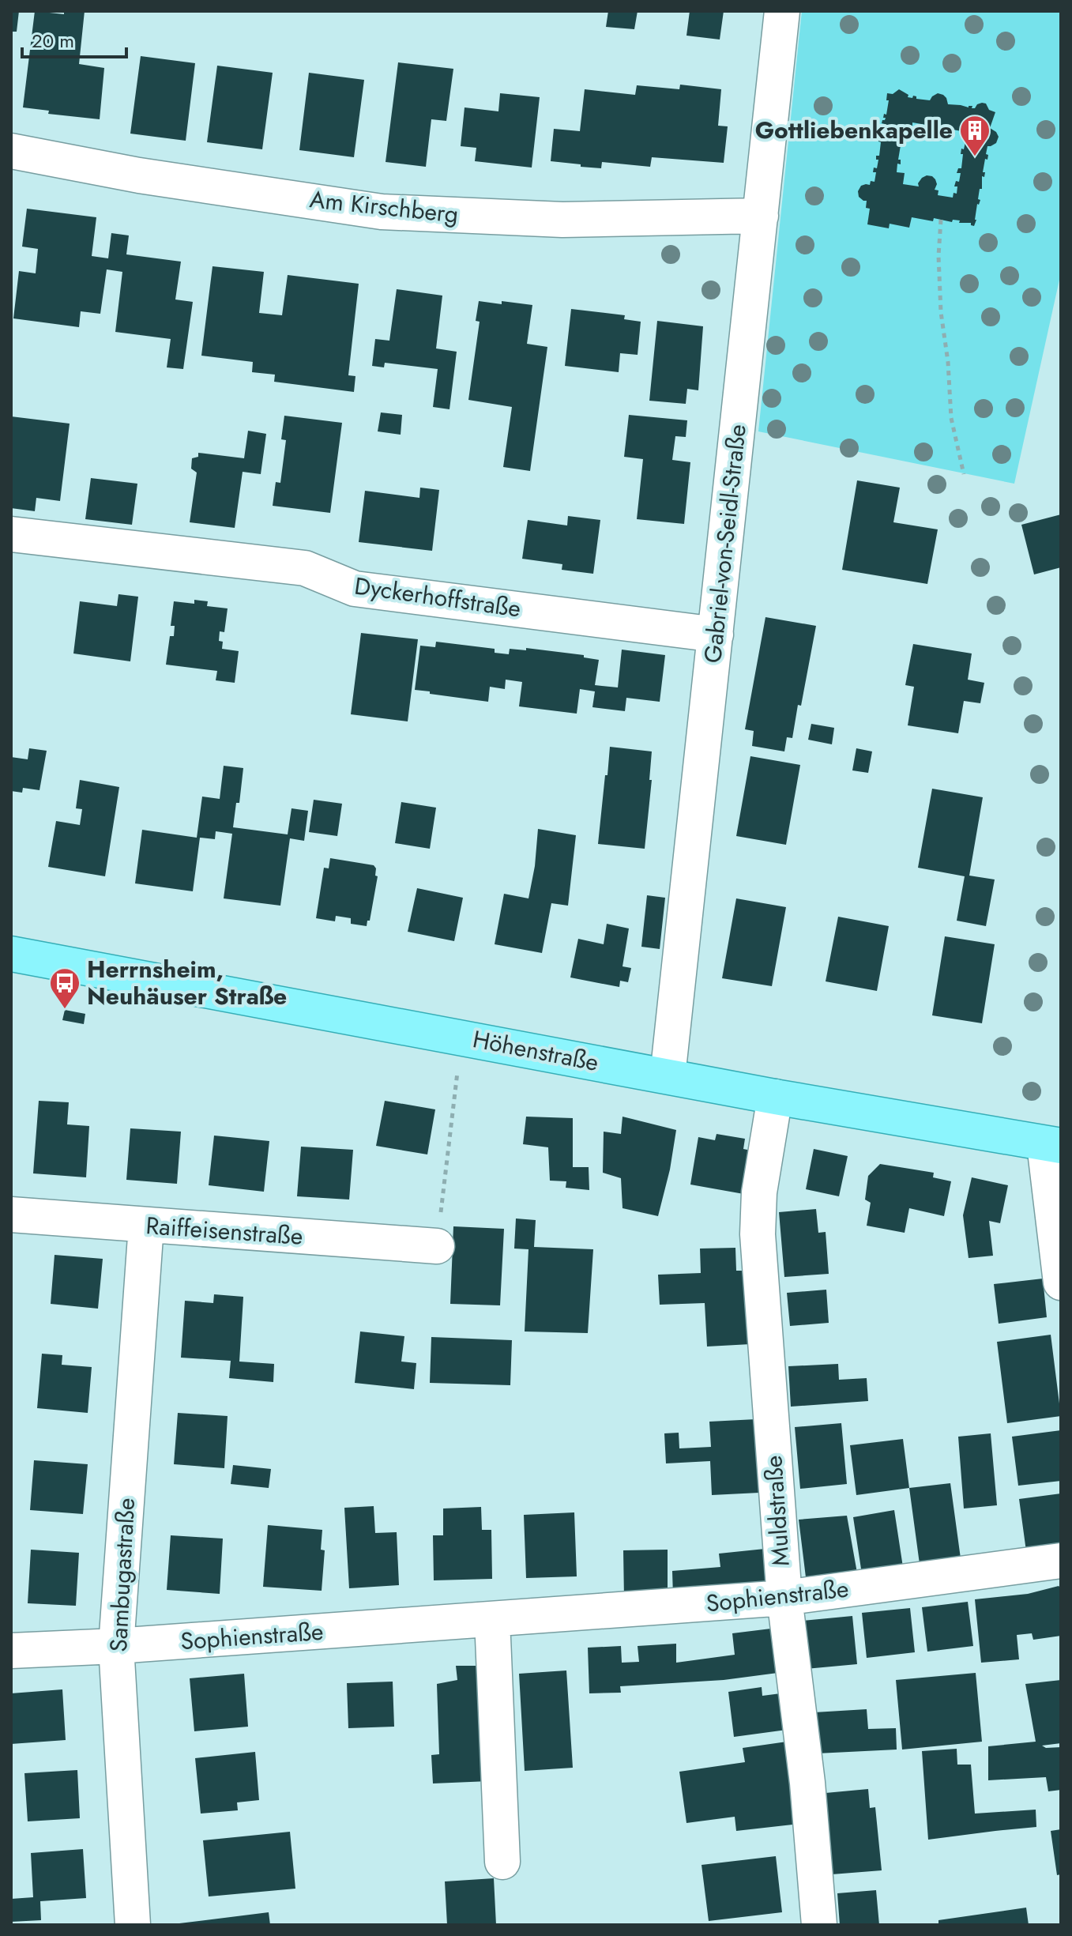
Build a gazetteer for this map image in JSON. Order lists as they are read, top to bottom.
{
  "streets": {
    "main road": ["Höhenstraße"],
    "street": [
      "Am Kirschberg",
      "Gabriel-von-Seidl-Straße",
      "Dyckerhoffstraße",
      "Raiffeisenstraße",
      "Muldstraße",
      "Sambugastraße",
      "Sophienstraße"
    ]
  },
  "crossings": [
    ["Am Kirschberg", "Gabriel-von-Seidl-Straße"],
    ["Gabriel-von-Seidl-Straße", "Dyckerhoffstraße"],
    ["Gabriel-von-Seidl-Straße", "Höhenstraße"],
    ["Höhenstraße", "Muldstraße"],
    ["Raiffeisenstraße", "Sambugastraße"],
    ["Muldstraße", "Sophienstraße"],
    ["Sambugastraße", "Sophienstraße"]
  ],
  "places": {
    "building": ["Gottliebenkapelle"],
    "bus stop": ["Herrnsheim, Neuhäuser Straße"]
  },
  "scale_bar": "20 m"
}
